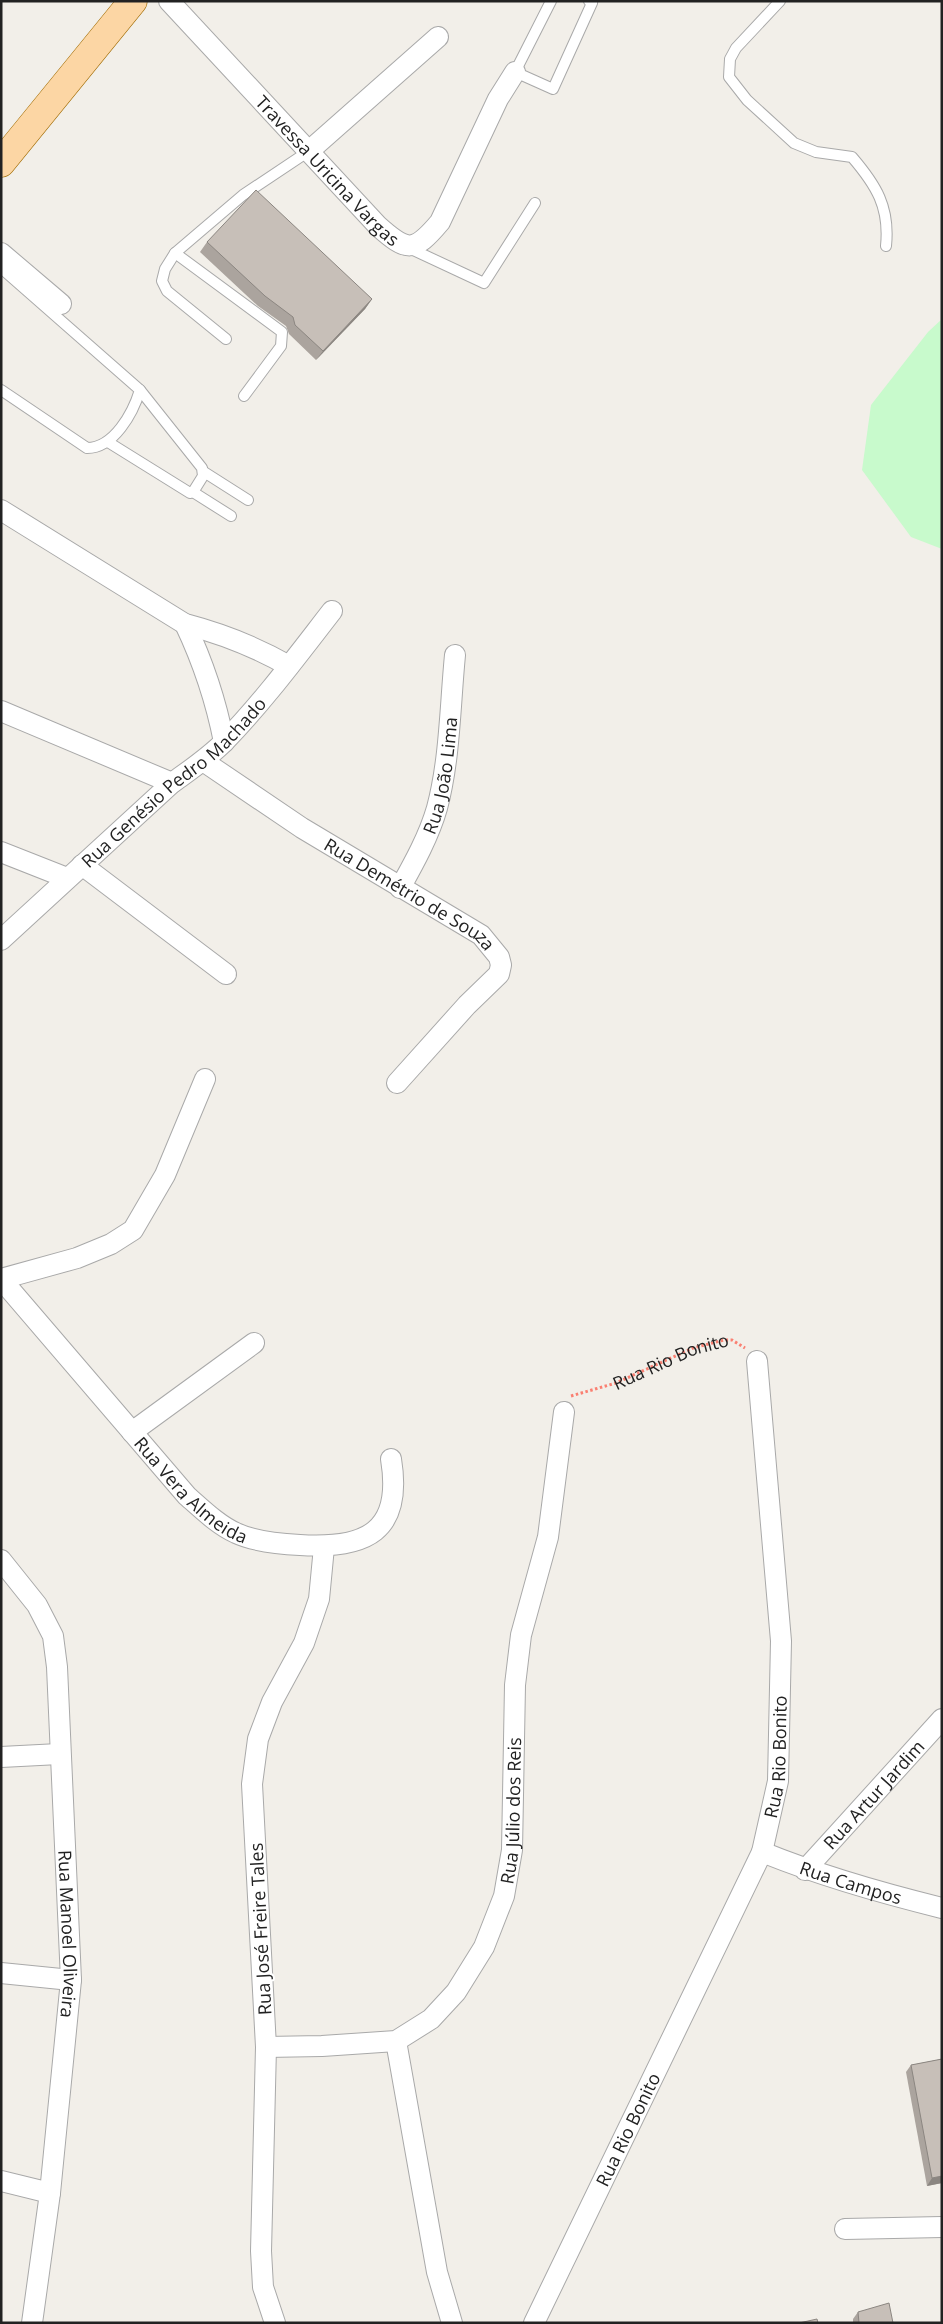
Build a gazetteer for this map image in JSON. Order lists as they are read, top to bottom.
{
  "streets": {
    "street": [
      "Travessa Uricina Vargas",
      "Rua João Lima",
      "Rua Genésio Pedro Machado",
      "Rua Demétrio de Souza",
      "Rua Rio Bonito",
      "Rua Vera Almeida",
      "Rua Artur Jardim",
      "Rua Júlio dos Reis",
      "Rua Campos",
      "Rua José Freire Tales",
      "Rua Manoel Oliveira"
    ]
  },
  "crossings": [
    ["Rua João Lima", "Rua Demétrio de Souza"],
    ["Rua Genésio Pedro Machado", "Rua Demétrio de Souza"],
    ["Rua Rio Bonito", "Rua Júlio dos Reis"],
    ["Rua Rio Bonito", "Rua Campos"],
    ["Rua Vera Almeida", "Rua José Freire Tales"],
    ["Rua Artur Jardim", "Rua Campos"],
    ["Rua Júlio dos Reis", "Rua José Freire Tales"]
  ]
}
